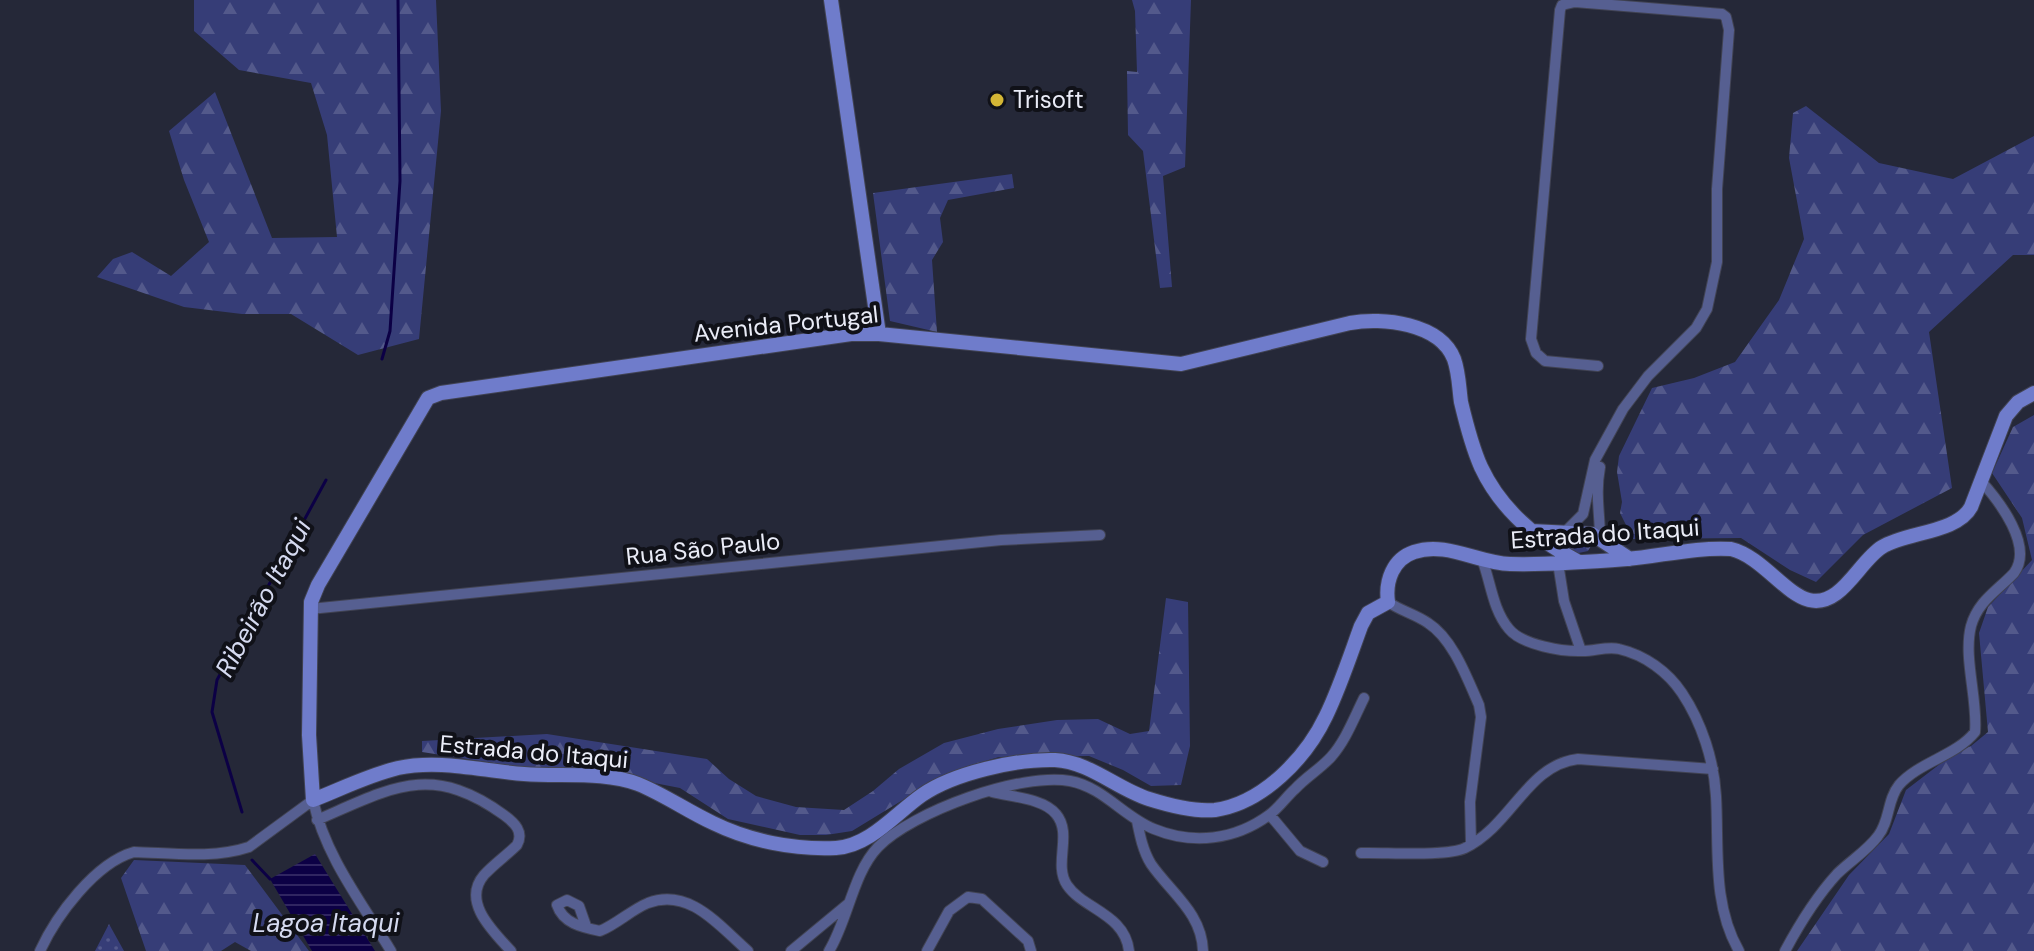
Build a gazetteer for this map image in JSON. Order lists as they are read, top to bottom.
{
  "streets": {
    "street": ["Avenida Portugal", "Estrada do Itaqui", "Rua São Paulo"]
  },
  "crossings": [
    ["Avenida Portugal", "Estrada do Itaqui"],
    ["Avenida Portugal", "Rua São Paulo"]
  ],
  "water": ["Ribeirão Itaqui", "Lagoa Itaqui"],
  "places": ["Trisoft"]
}
